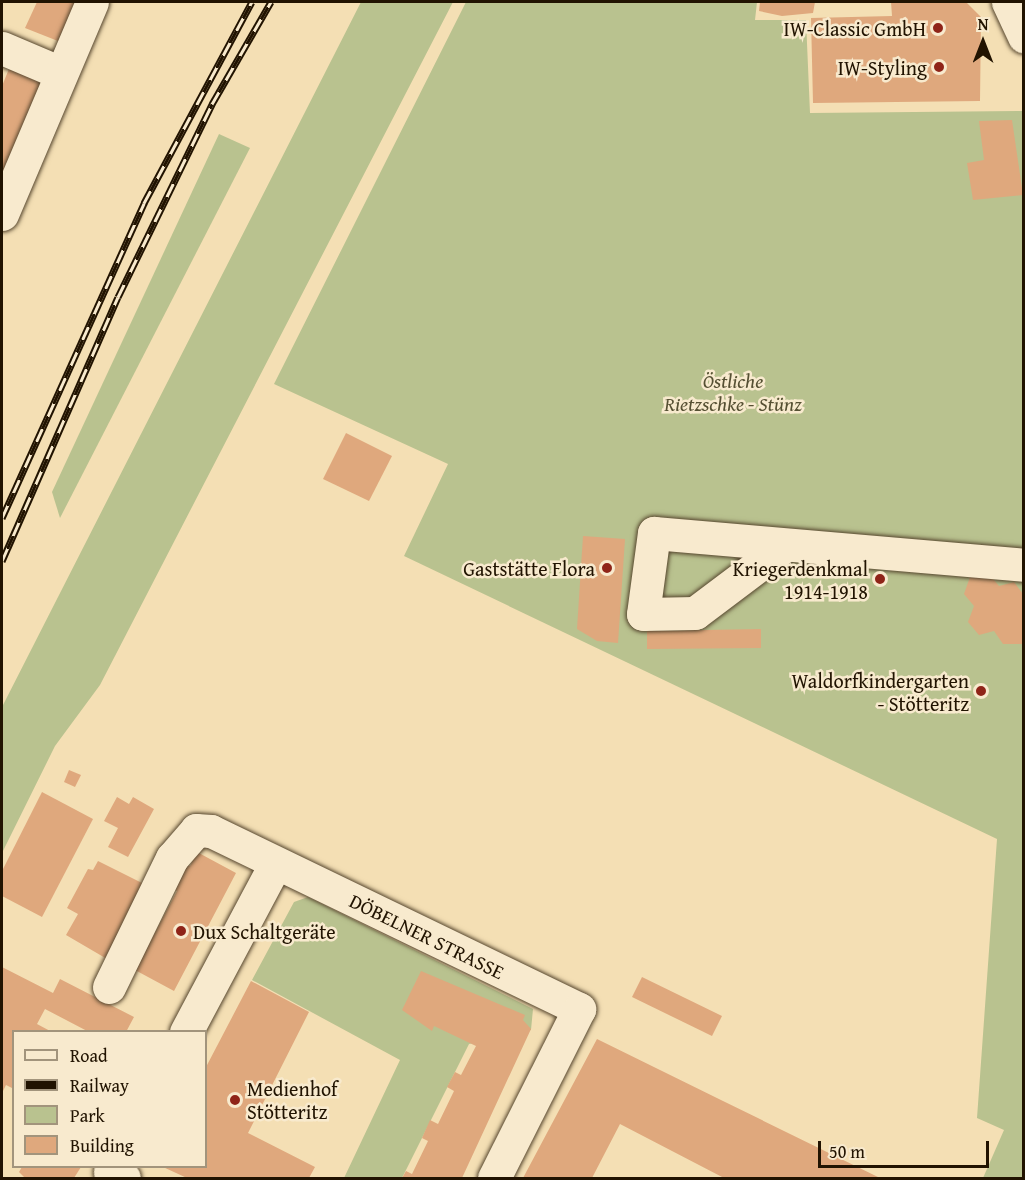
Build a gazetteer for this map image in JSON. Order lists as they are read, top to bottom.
{
  "streets": {
    "street": ["DÖBELNER STRASSE"]
  },
  "parks": ["Östliche Rietzschke - Stünz"],
  "places": [
    "IW-Classic GmbH",
    "IW-Styling",
    "Gaststätte Flora",
    "Kriegerdenkmal 1914-1918",
    "Waldorfkindergarten - Stötteritz",
    "Dux Schaltgeräte",
    "Medienhof Stötteritz"
  ],
  "legend": [
    "Road",
    "Railway",
    "Park",
    "Building"
  ],
  "scale_bar": "50 m",
  "north": "top"
}
